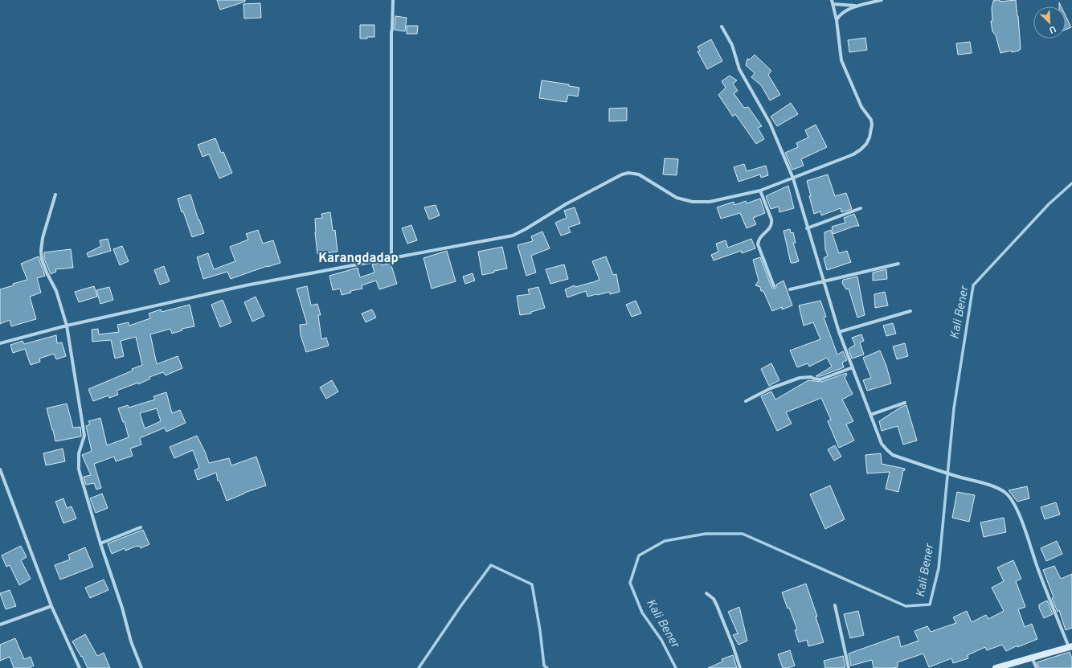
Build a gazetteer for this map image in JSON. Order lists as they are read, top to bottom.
{
  "districts": ["Karangdadap"],
  "water": ["Kali Bener"],
  "north": "bottom right"
}
